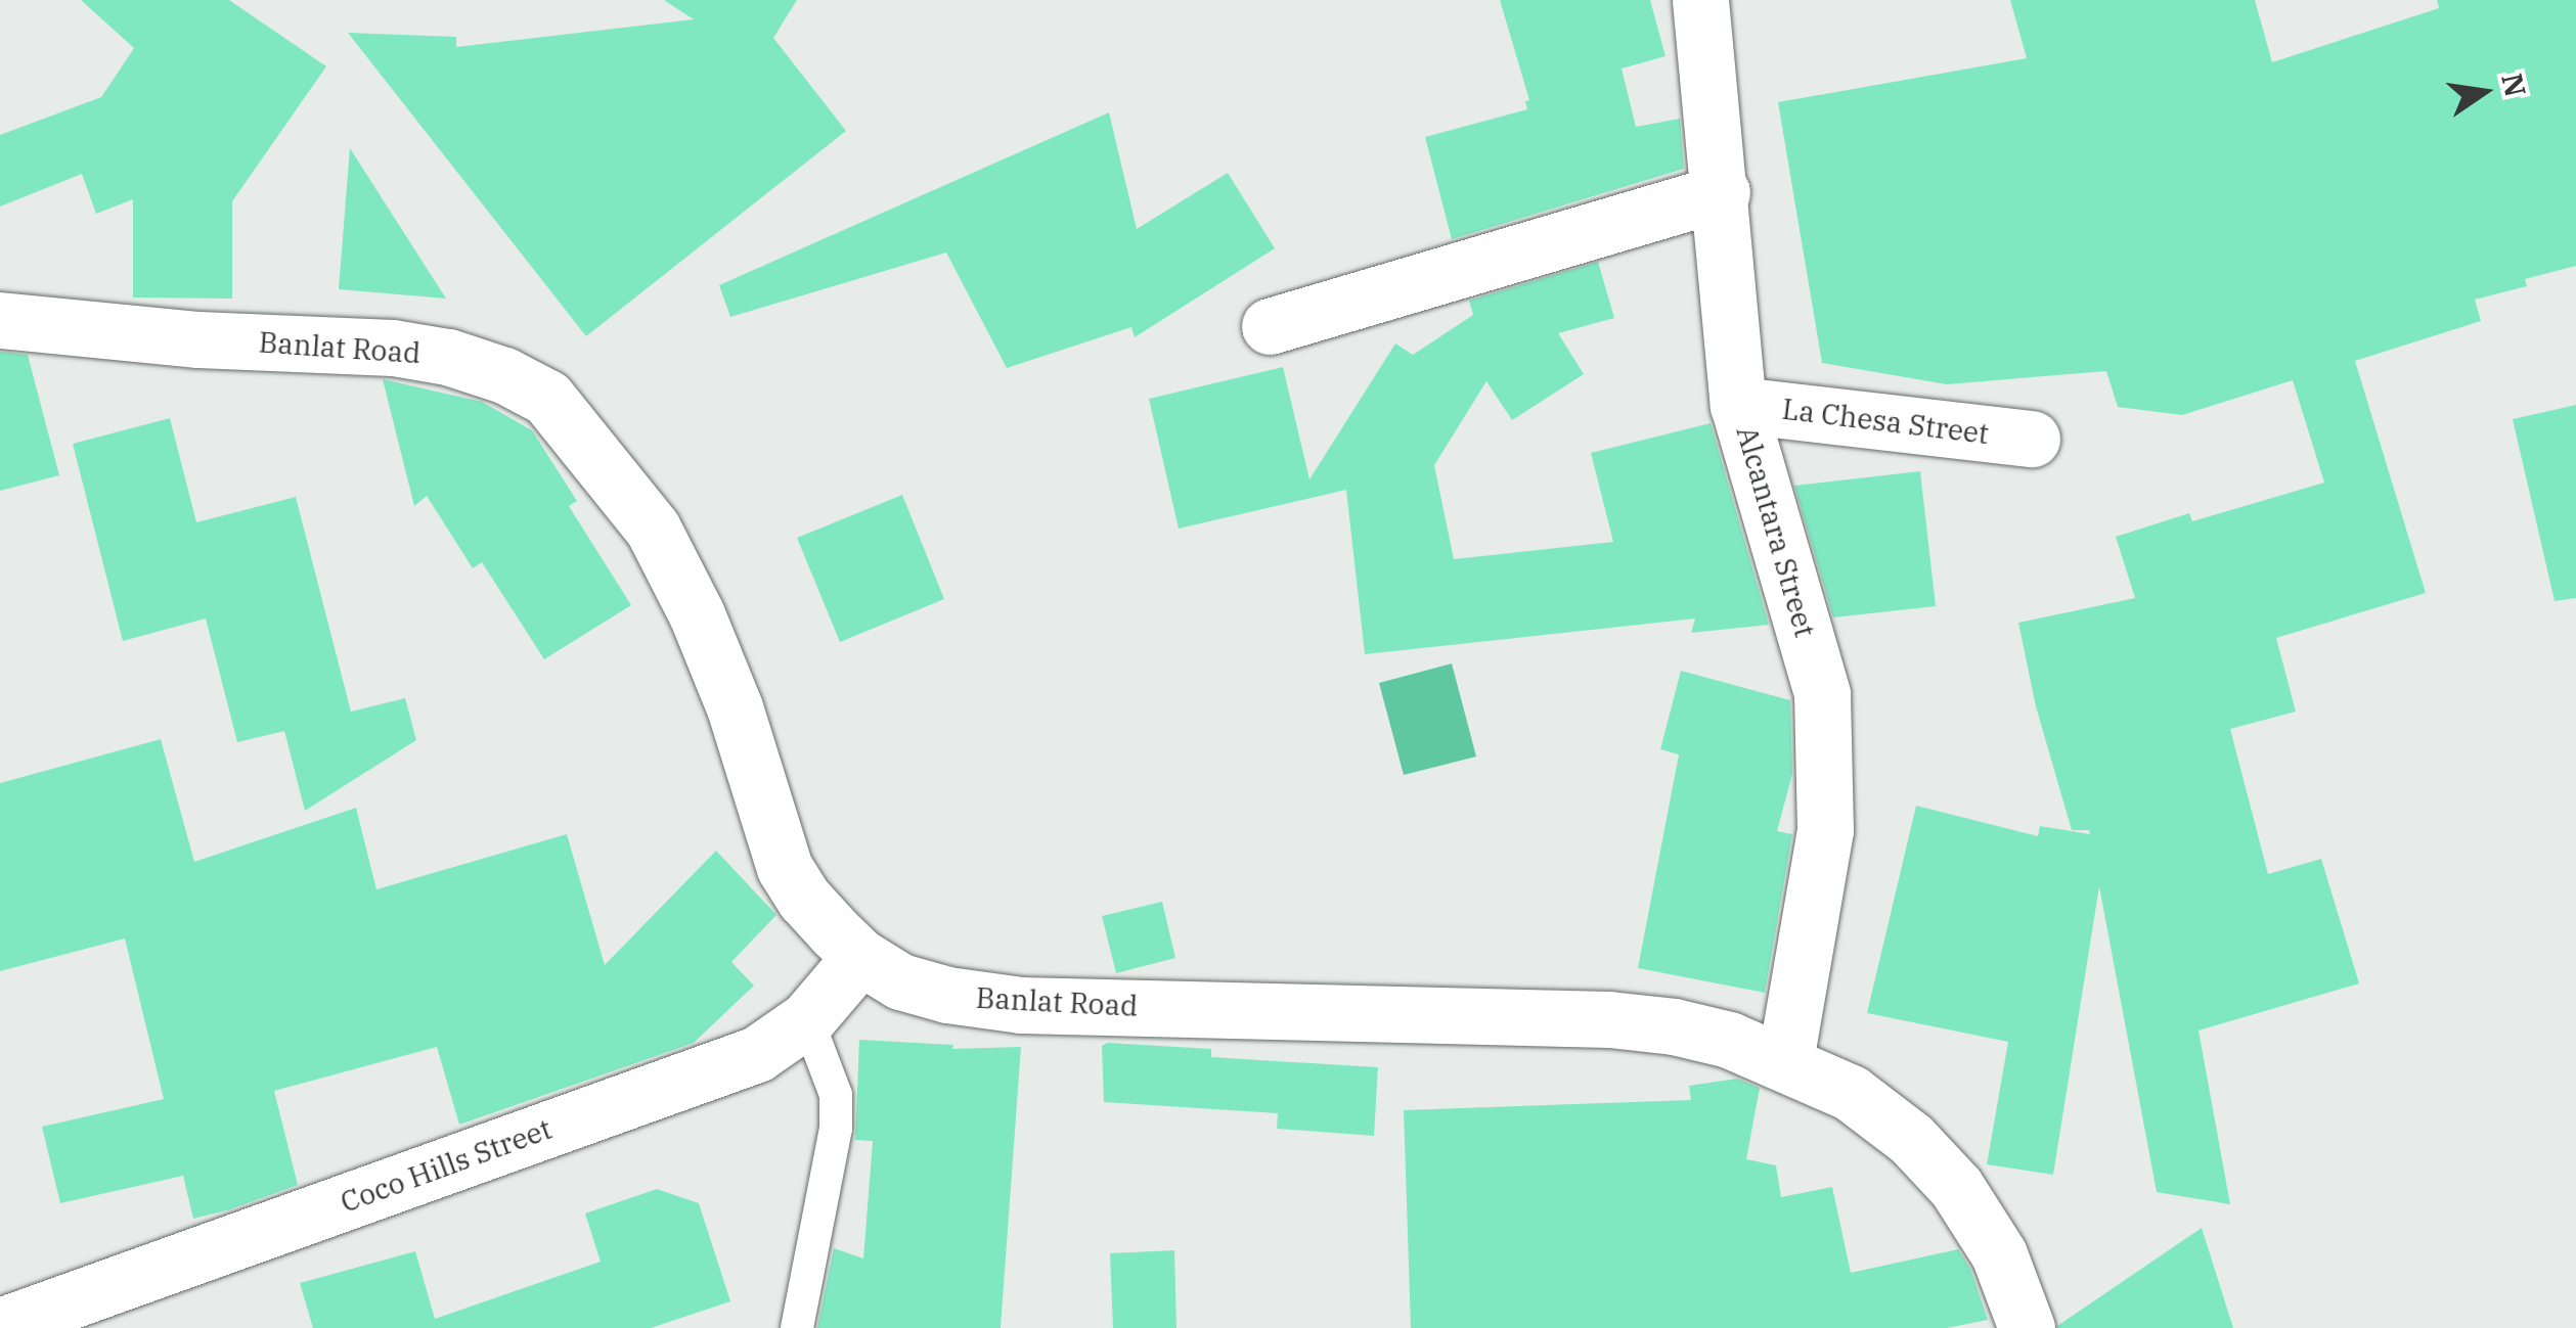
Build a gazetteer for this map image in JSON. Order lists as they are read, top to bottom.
{
  "streets": {
    "street": [
      "Banlat Road",
      "La Chesa Street",
      "Alcantara Street",
      "Coco Hills Street"
    ]
  },
  "crossings": [
    ["Banlat Road", "Alcantara Street"],
    ["Banlat Road", "Coco Hills Street"],
    ["La Chesa Street", "Alcantara Street"]
  ],
  "north": "right"
}
